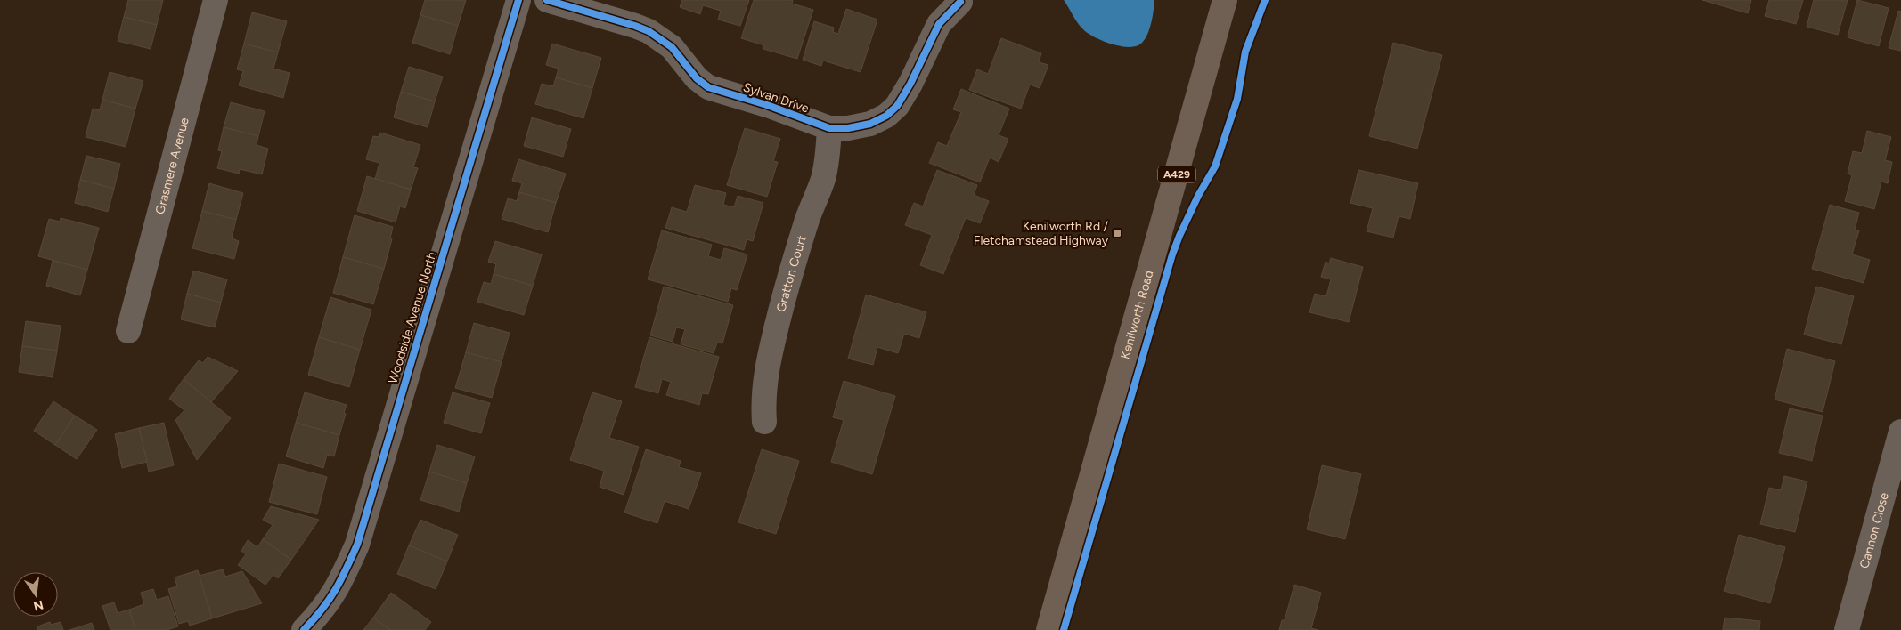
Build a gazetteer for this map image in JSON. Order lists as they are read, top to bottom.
{
  "streets": {
    "main road": ["A429", "Kenilworth Road"],
    "street": [
      "Sylvan Drive",
      "Grasmere Avenue",
      "Gratton Court",
      "Woodside Avenue North",
      "Cannon Close"
    ]
  },
  "crossings": [
    ["Sylvan Drive", "Gratton Court"]
  ],
  "places": {
    "transit": ["Kenilworth Rd / Fletchamstead Highway"]
  },
  "north": "bottom"
}
